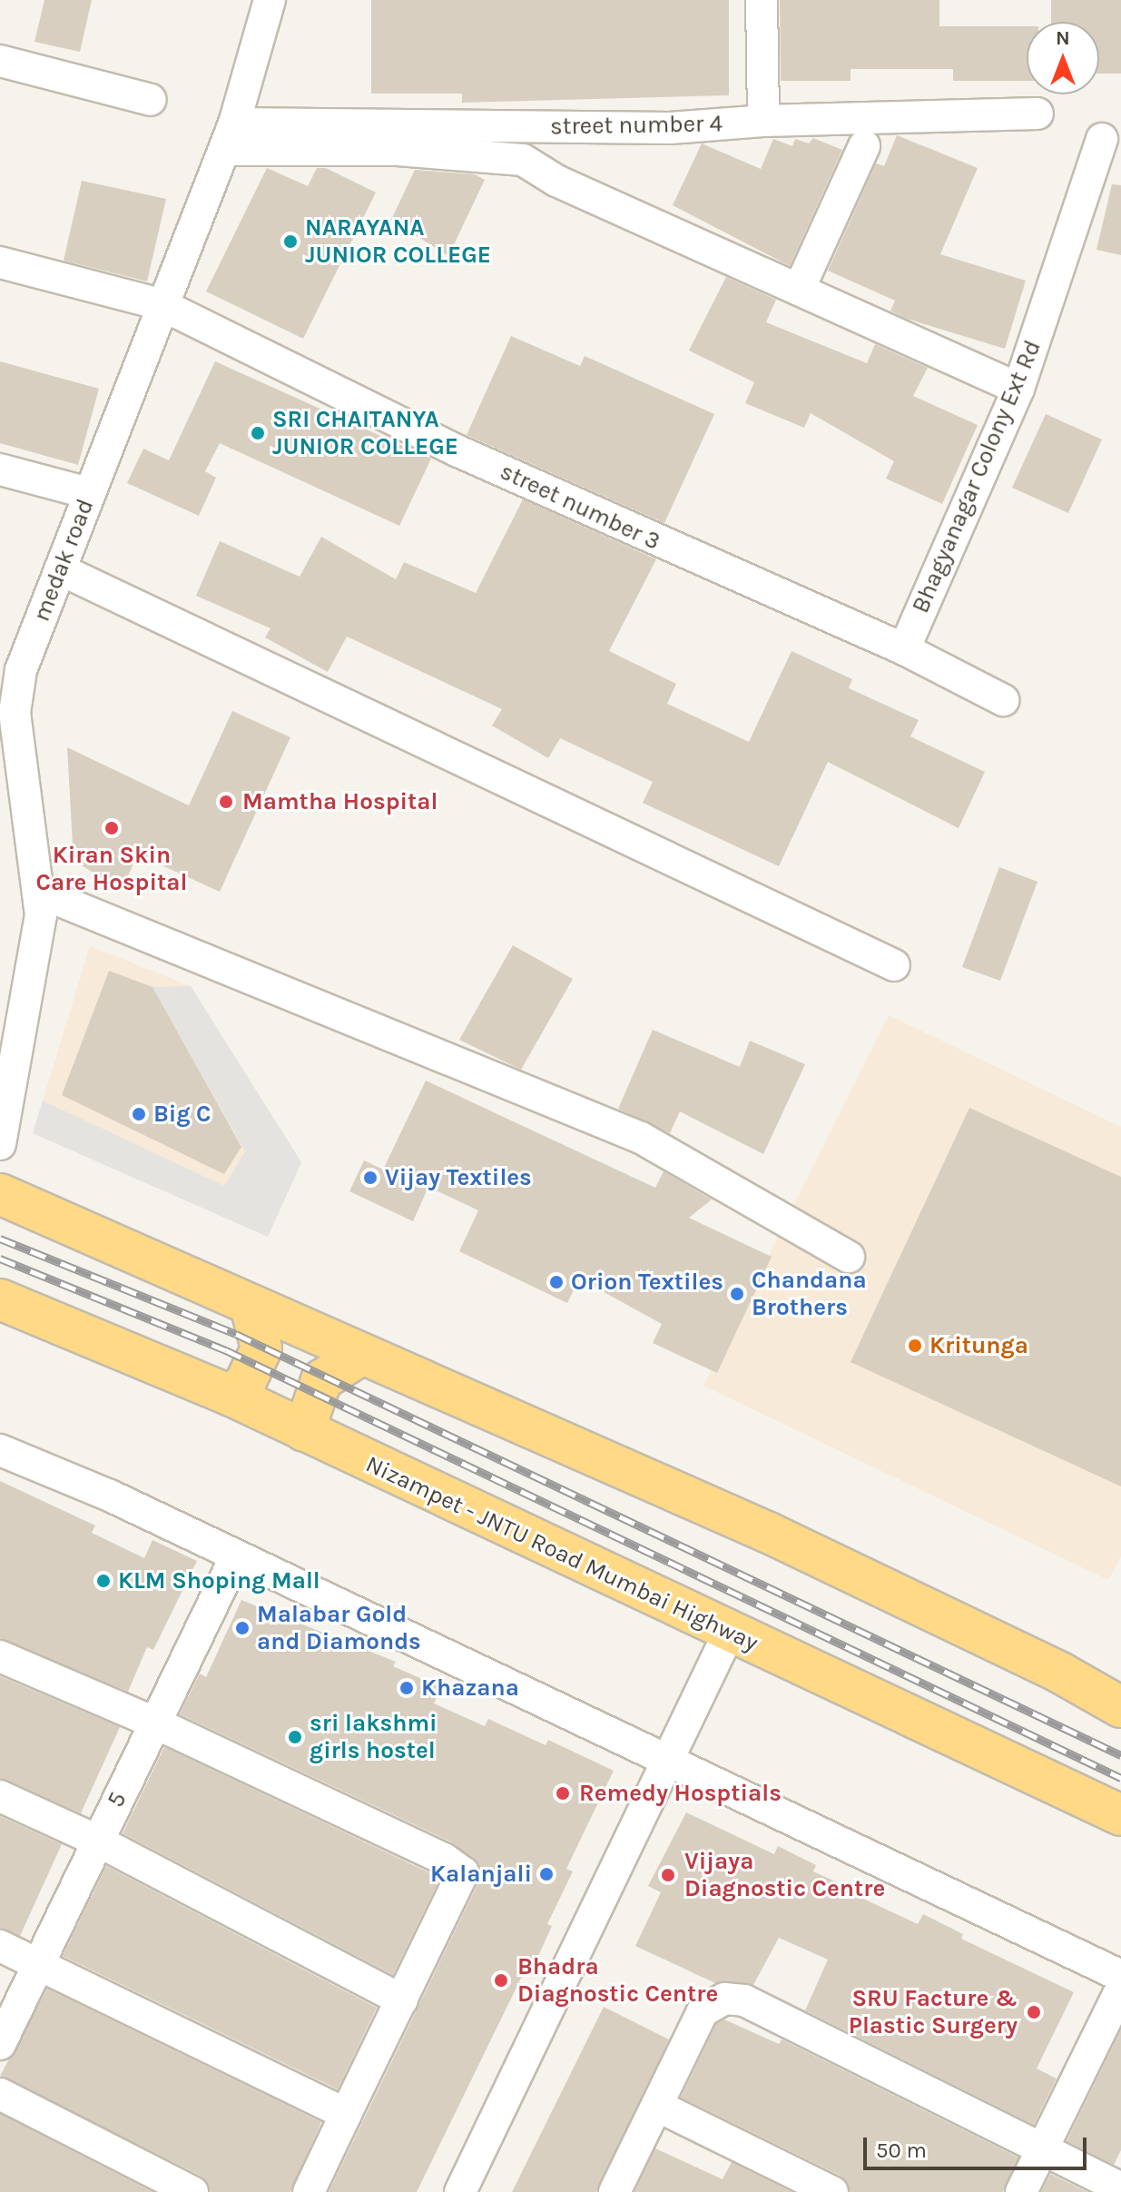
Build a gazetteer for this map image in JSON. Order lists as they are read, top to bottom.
{
  "streets": {
    "highway": ["Nizampet - JNTU Road Mumbai Highway"],
    "street": [
      "street number 4",
      "Bhagyanagar Colony Ext Rd",
      "street number 3",
      "medak road",
      "5"
    ]
  },
  "crossings": [
    ["street number 4", "medak road"],
    ["Bhagyanagar Colony Ext Rd", "street number 3"],
    ["street number 3", "medak road"]
  ],
  "places": [
    "NARAYANA JUNIOR COLLEGE",
    "SRI CHAITANYA JUNIOR COLLEGE",
    "Mamtha Hospital",
    "Kiran Skin Care Hospital",
    "Big C",
    "Vijay Textiles",
    "Orion Textiles",
    "Chandana Brothers",
    "Kritunga",
    "KLM Shoping Mall",
    "Malabar Gold and Diamonds",
    "Khazana",
    "sri lakshmi girls hostel",
    "Remedy Hosptials",
    "Kalanjali",
    "Vijaya Diagnostic Centre",
    "Bhadra Diagnostic Centre",
    "SRU Facture & Plastic Surgery"
  ],
  "scale_bar": "50 m",
  "north": "top"
}
